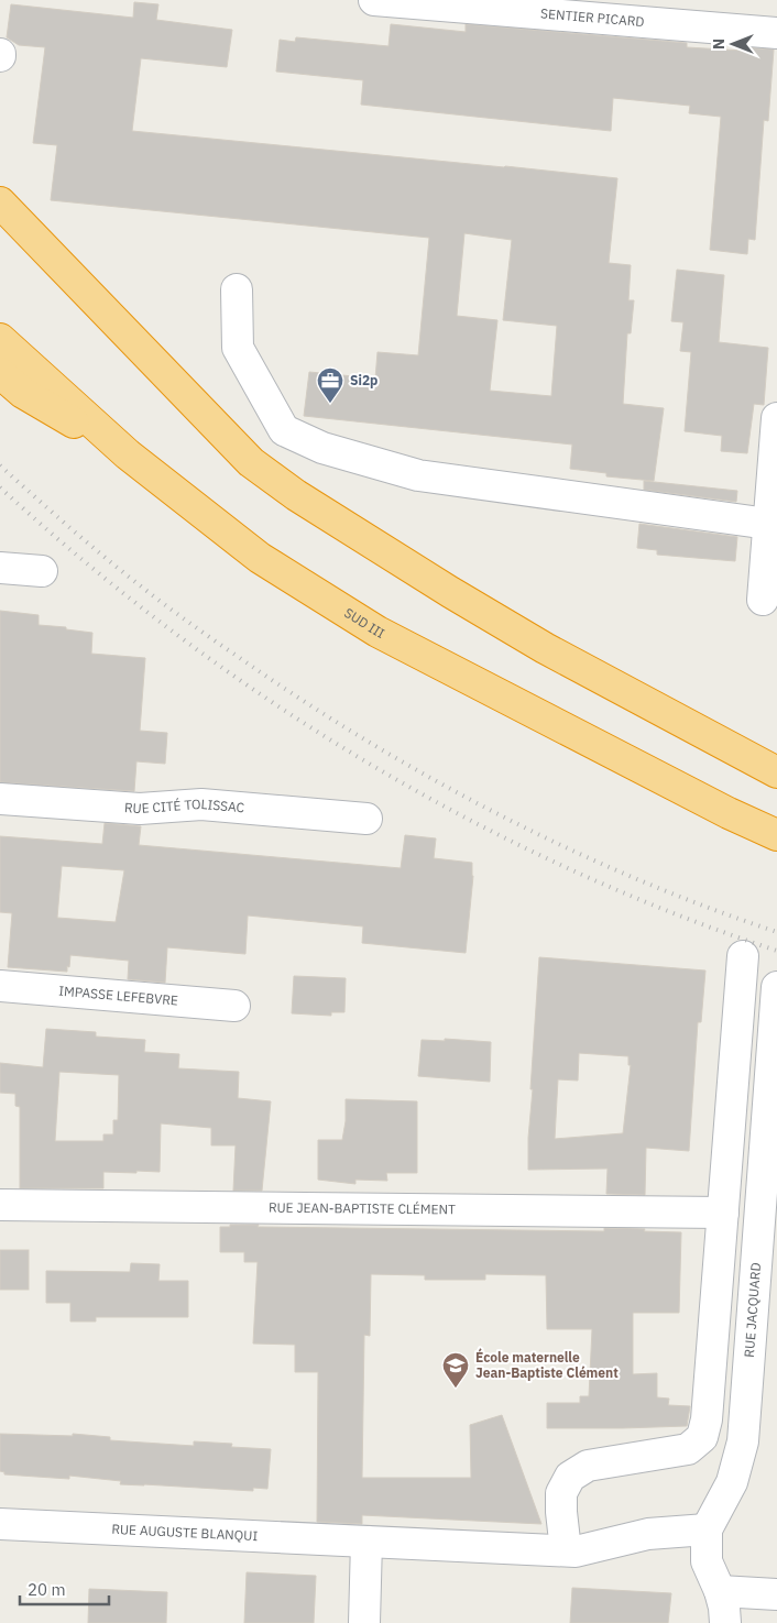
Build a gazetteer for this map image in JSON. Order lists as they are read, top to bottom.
{
  "streets": {
    "highway": ["SUD III"],
    "street": [
      "SENTIER PICARD",
      "RUE CITÉ TOLISSAC",
      "IMPASSE LEFEBVRE",
      "RUE JEAN-BAPTISTE CLÉMENT",
      "RUE JACQUARD",
      "RUE AUGUSTE BLANQUI"
    ]
  },
  "crossings": [
    ["RUE JACQUARD", "RUE AUGUSTE BLANQUI"]
  ],
  "places": {
    "office": ["Si2p"],
    "school or university": ["École maternelle Jean-Baptiste Clément"]
  },
  "scale_bar": "20 m",
  "north": "left"
}
